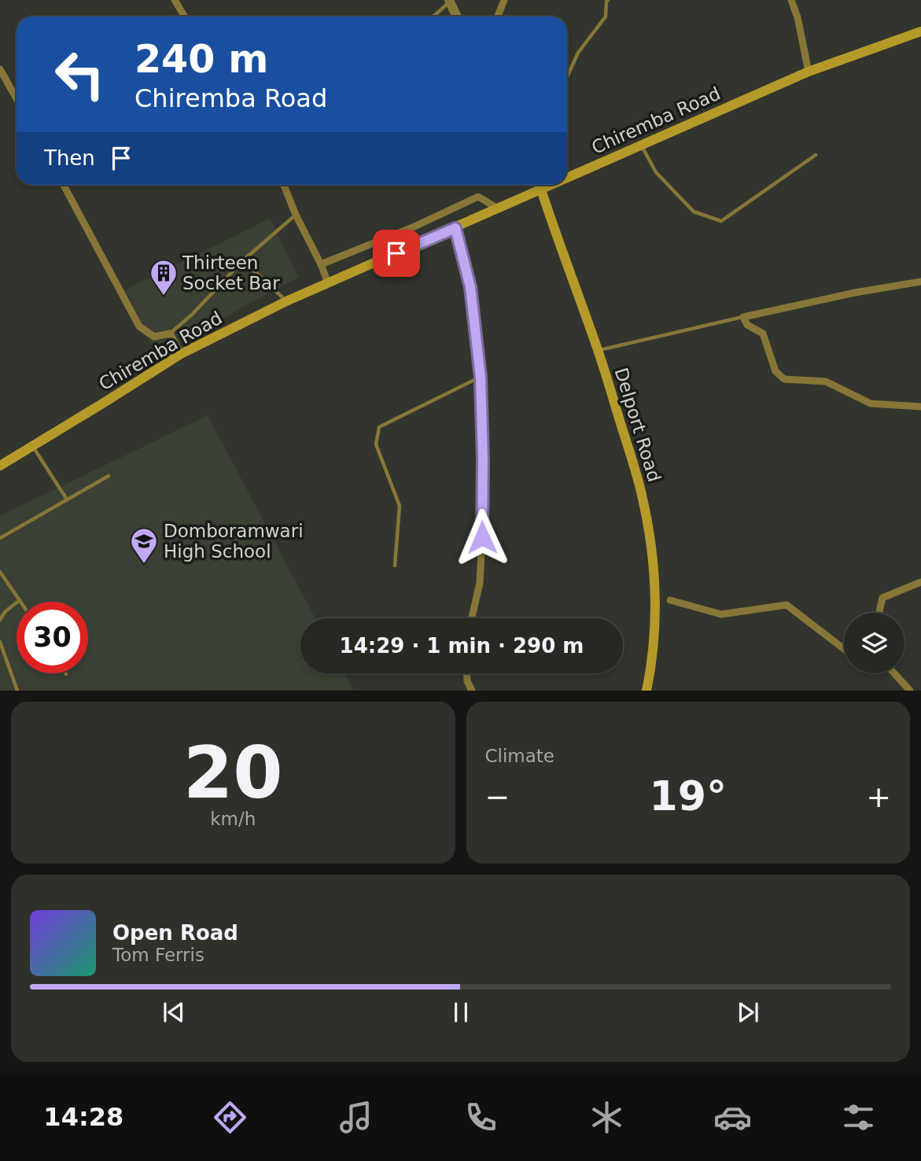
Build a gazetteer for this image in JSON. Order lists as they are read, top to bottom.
{
  "streets": {
    "main road": ["Chiremba Road", "Delport Road"]
  },
  "crossings": [
    ["Chiremba Road", "Delport Road"]
  ],
  "places": {
    "building": ["Thirteen Socket Bar"],
    "school or university": ["Domboramwari High School"]
  },
  "page": {
    "turn": ["240 m", "Chiremba Road"],
    "then": "Then",
    "limit": "30",
    "trip": "14:29 · 1 min · 290 m",
    "tile": [
      ["20", "km/h"],
      "Climate"
    ],
    "heat": ["−", "19°", "+"],
    "song": ["Open Road", "Tom Ferris"],
    "tabs": "14:28"
  }
}
